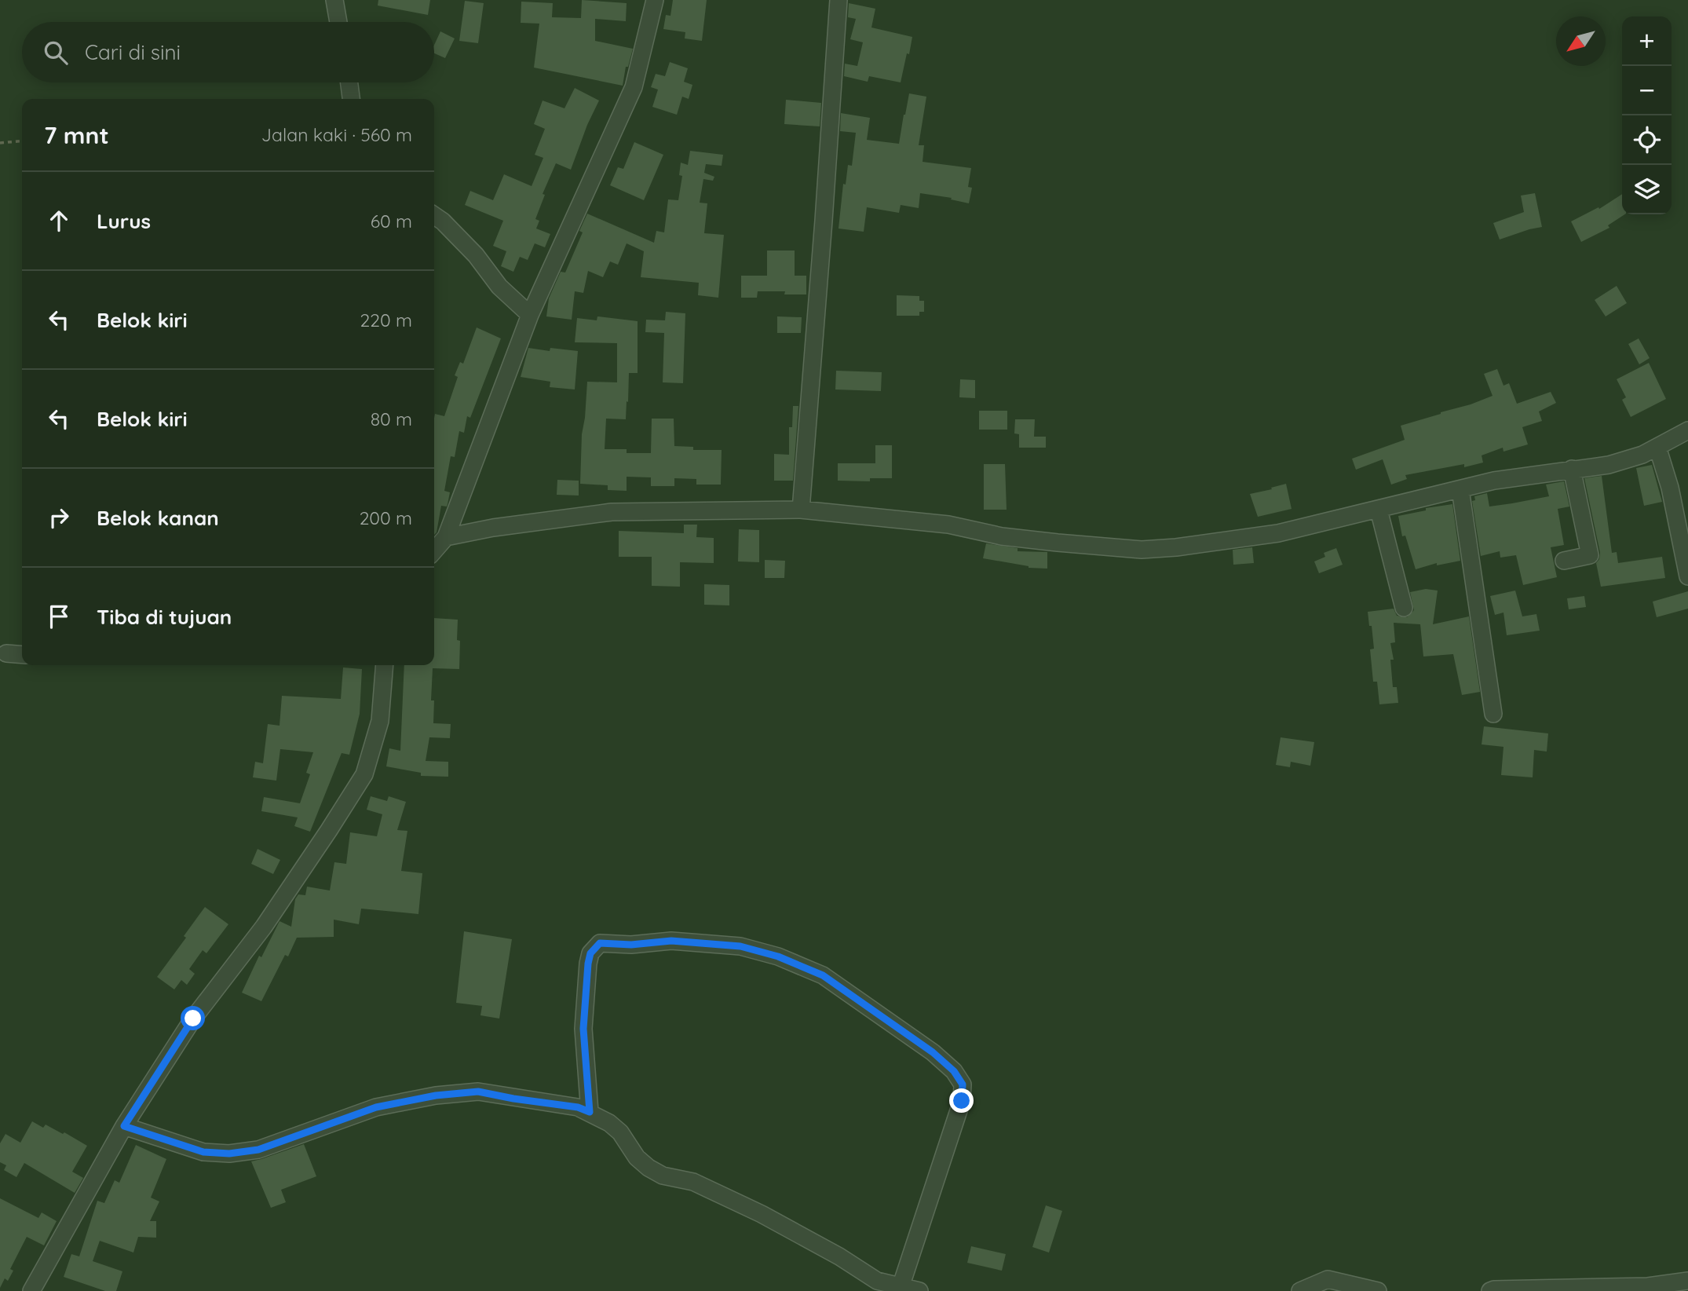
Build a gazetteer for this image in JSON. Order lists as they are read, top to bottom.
{
  "north": "bottom left",
  "page": {
    "map_buttons": ["+", "−"],
    "search": "Cari di sini",
    "heading": ["7 mnt", "Jalan kaki · 560 m"],
    "list": [
      ["Lurus", "60 m"],
      ["Belok kiri", "220 m"],
      ["Belok kiri", "80 m"],
      ["Belok kanan", "200 m"],
      "Tiba di tujuan"
    ]
  }
}
